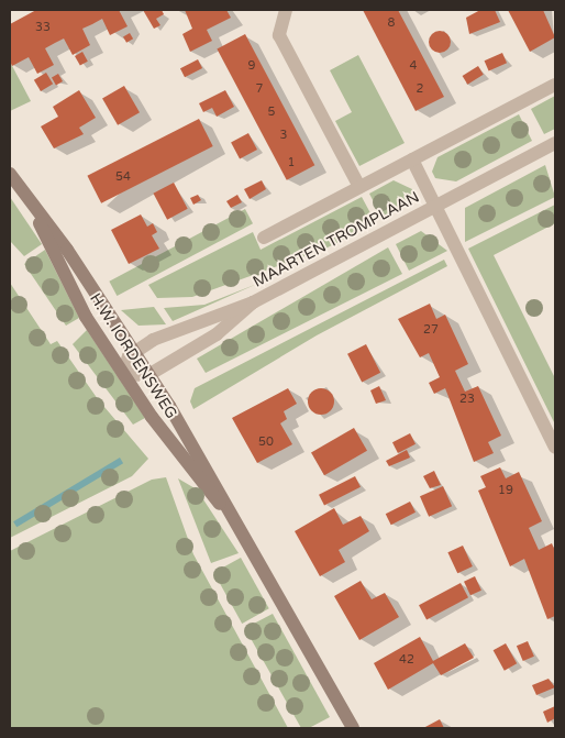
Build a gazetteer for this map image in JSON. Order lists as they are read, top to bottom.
{
  "streets": {
    "main road": ["H.W. IORDENSWEG"],
    "street": ["MAARTEN TROMPLAAN"]
  },
  "crossings": [
    ["MAARTEN TROMPLAAN", "H.W. IORDENSWEG"]
  ],
  "house_numbers": [
    "8",
    "33",
    "9",
    "4",
    "7",
    "2",
    "5",
    "3",
    "1",
    "54",
    "27",
    "23",
    "50",
    "19",
    "42"
  ]
}
